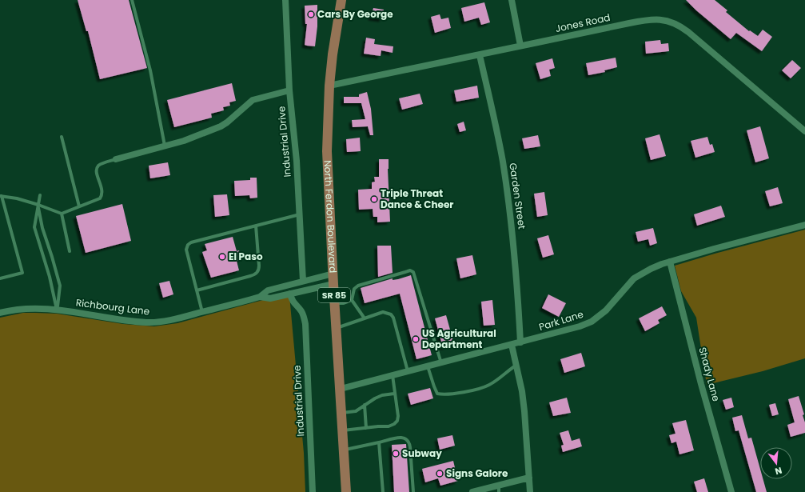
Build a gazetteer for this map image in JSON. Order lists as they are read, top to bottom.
{
  "streets": {
    "main road": ["North Ferdon Boulevard", "SR 85"],
    "street": [
      "Jones Road",
      "Industrial Drive",
      "Garden Street",
      "Richbourg Lane",
      "Park Lane",
      "Shady Lane"
    ]
  },
  "crossings": [
    ["Jones Road", "Garden Street"],
    ["Jones Road", "North Ferdon Boulevard"],
    ["Industrial Drive", "Richbourg Lane"],
    ["Garden Street", "Park Lane"],
    ["North Ferdon Boulevard", "Richbourg Lane"],
    ["North Ferdon Boulevard", "Park Lane"],
    ["Park Lane", "Shady Lane"]
  ],
  "places": [
    "Cars By George",
    "Triple Threat Dance & Cheer",
    "El Paso",
    "US Agricultural Department",
    "Subway",
    "Signs Galore"
  ],
  "north": "bottom"
}
